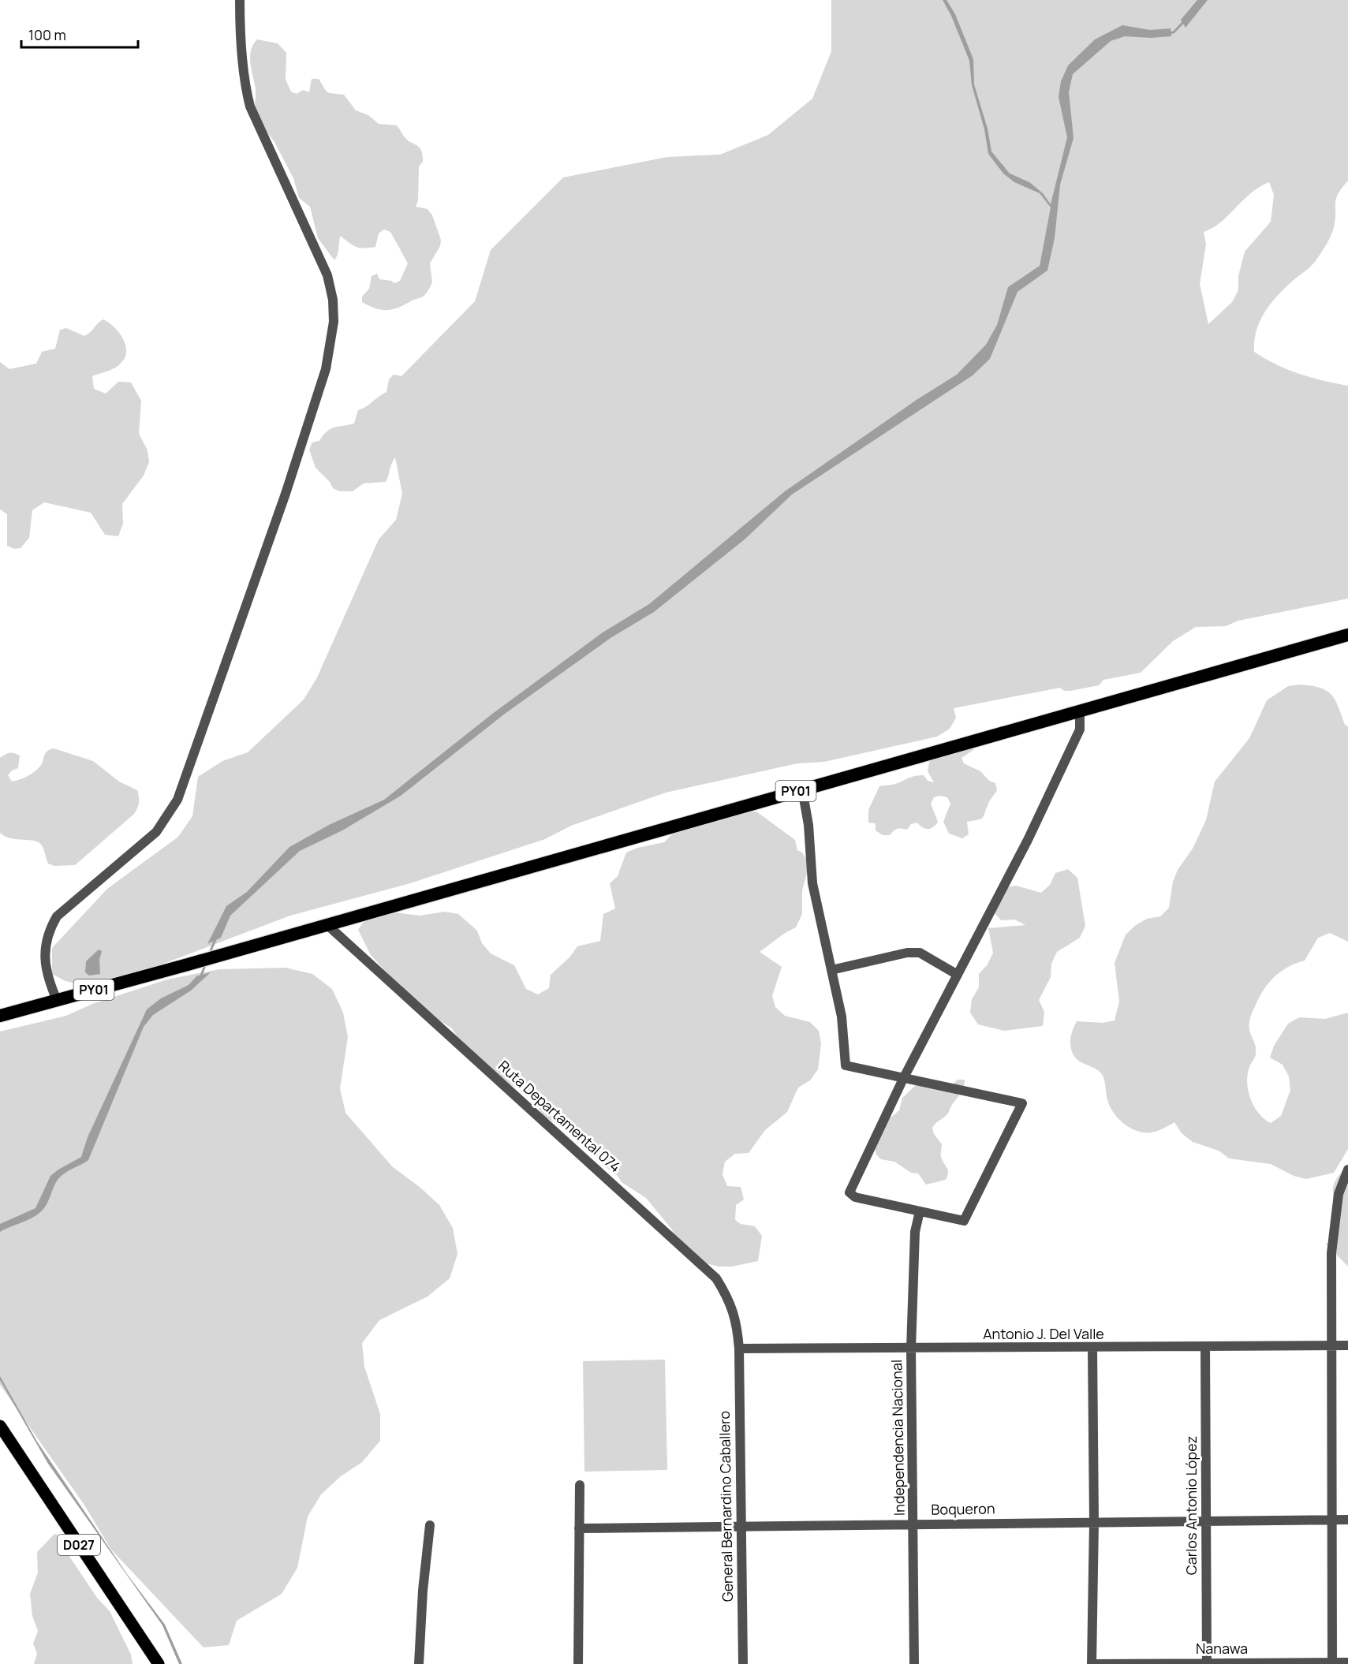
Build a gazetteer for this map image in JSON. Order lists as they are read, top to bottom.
{
  "streets": {
    "highway": ["PY01"],
    "main road": ["D027"],
    "street": [
      "Ruta Departamental 074",
      "Antonio J. Del Valle",
      "Independencia Nacional",
      "Carlos Antonio López",
      "General Bernardino Caballero",
      "Boqueron",
      "Nanawa"
    ]
  },
  "crossings": [
    ["PY01", "Ruta Departamental 074"],
    ["Ruta Departamental 074", "Antonio J. Del Valle"],
    ["Ruta Departamental 074", "General Bernardino Caballero"],
    ["Antonio J. Del Valle", "Independencia Nacional"],
    ["Antonio J. Del Valle", "Carlos Antonio López"],
    ["Antonio J. Del Valle", "General Bernardino Caballero"],
    ["Independencia Nacional", "Boqueron"],
    ["Carlos Antonio López", "Boqueron"],
    ["Carlos Antonio López", "Nanawa"],
    ["General Bernardino Caballero", "Boqueron"]
  ],
  "scale_bar": "100 m"
}
